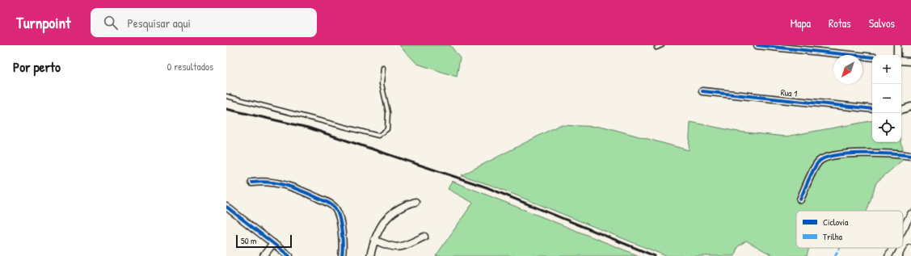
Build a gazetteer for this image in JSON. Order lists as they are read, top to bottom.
{
  "streets": {
    "street": ["Rua 1"]
  },
  "legend": ["Ciclovia", "Trilha"],
  "scale_bar": "50 m",
  "north": "bottom left",
  "page": {
    "header": "Turnpoint",
    "search": "Pesquisar aqui",
    "nav": ["Mapa", "Rotas", "Salvos"],
    "heading": ["Por perto", "0 resultados"],
    "map_buttons": ["+", "−"],
    "scale": "50 m"
  }
}
